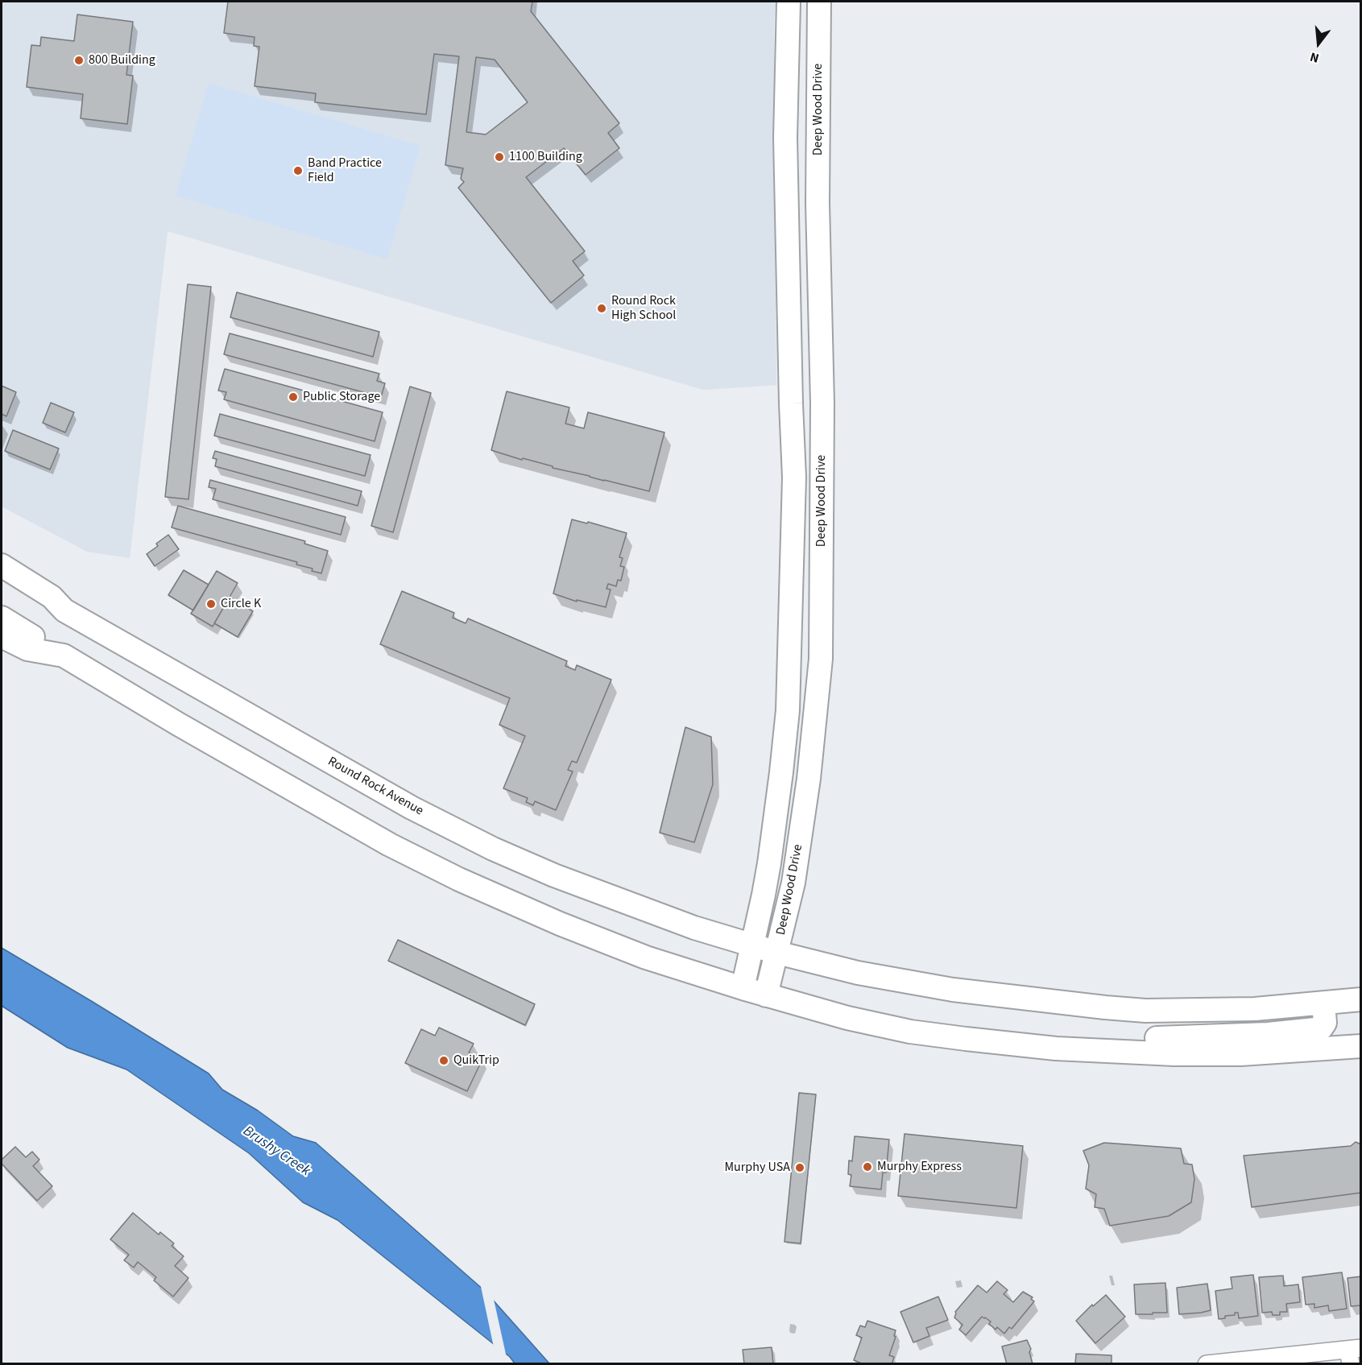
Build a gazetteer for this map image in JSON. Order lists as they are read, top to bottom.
{
  "streets": {
    "main road": ["Deep Wood Drive", "Round Rock Avenue"]
  },
  "crossings": [
    ["Deep Wood Drive", "Round Rock Avenue"]
  ],
  "water": ["Brushy Creek"],
  "places": [
    "800 Building",
    "1100 Building",
    "Band Practice Field",
    "Round Rock High School",
    "Public Storage",
    "Circle K",
    "QuikTrip",
    "Murphy Express",
    "Murphy USA"
  ],
  "north": "bottom"
}
